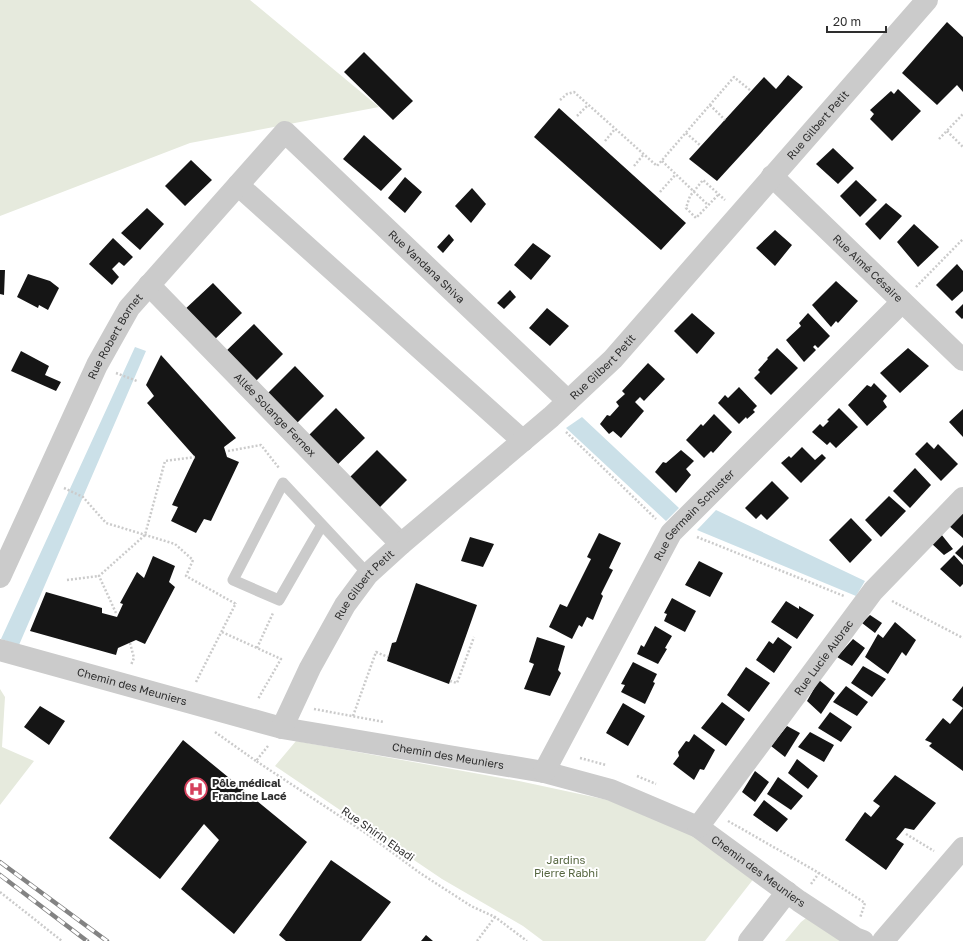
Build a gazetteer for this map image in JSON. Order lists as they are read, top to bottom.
{
  "streets": {
    "street": [
      "Rue Gilbert Petit",
      "Rue Vandana Shiva",
      "Rue Aimé Césaire",
      "Rue Robert Bornet",
      "Allée Solange Fernex",
      "Rue Germain Schuster",
      "Rue Lucie Aubrac",
      "Chemin des Meuniers"
    ],
    "path": ["Rue Shirin Ebadi"]
  },
  "crossings": [
    ["Rue Gilbert Petit", "Rue Vandana Shiva"],
    ["Rue Gilbert Petit", "Rue Aimé Césaire"],
    ["Rue Gilbert Petit", "Allée Solange Fernex"],
    ["Rue Gilbert Petit", "Chemin des Meuniers"],
    ["Rue Gilbert Petit", "Rue Shirin Ebadi"],
    ["Rue Vandana Shiva", "Rue Robert Bornet"],
    ["Rue Aimé Césaire", "Rue Germain Schuster"],
    ["Rue Robert Bornet", "Allée Solange Fernex"],
    ["Rue Germain Schuster", "Chemin des Meuniers"],
    ["Rue Lucie Aubrac", "Chemin des Meuniers"],
    ["Chemin des Meuniers", "Rue Shirin Ebadi"]
  ],
  "parks": ["Jardins Pierre Rabhi"],
  "places": {
    "hospital": ["Pôle médical Francine Lacé"]
  },
  "scale_bar": "20 m"
}
